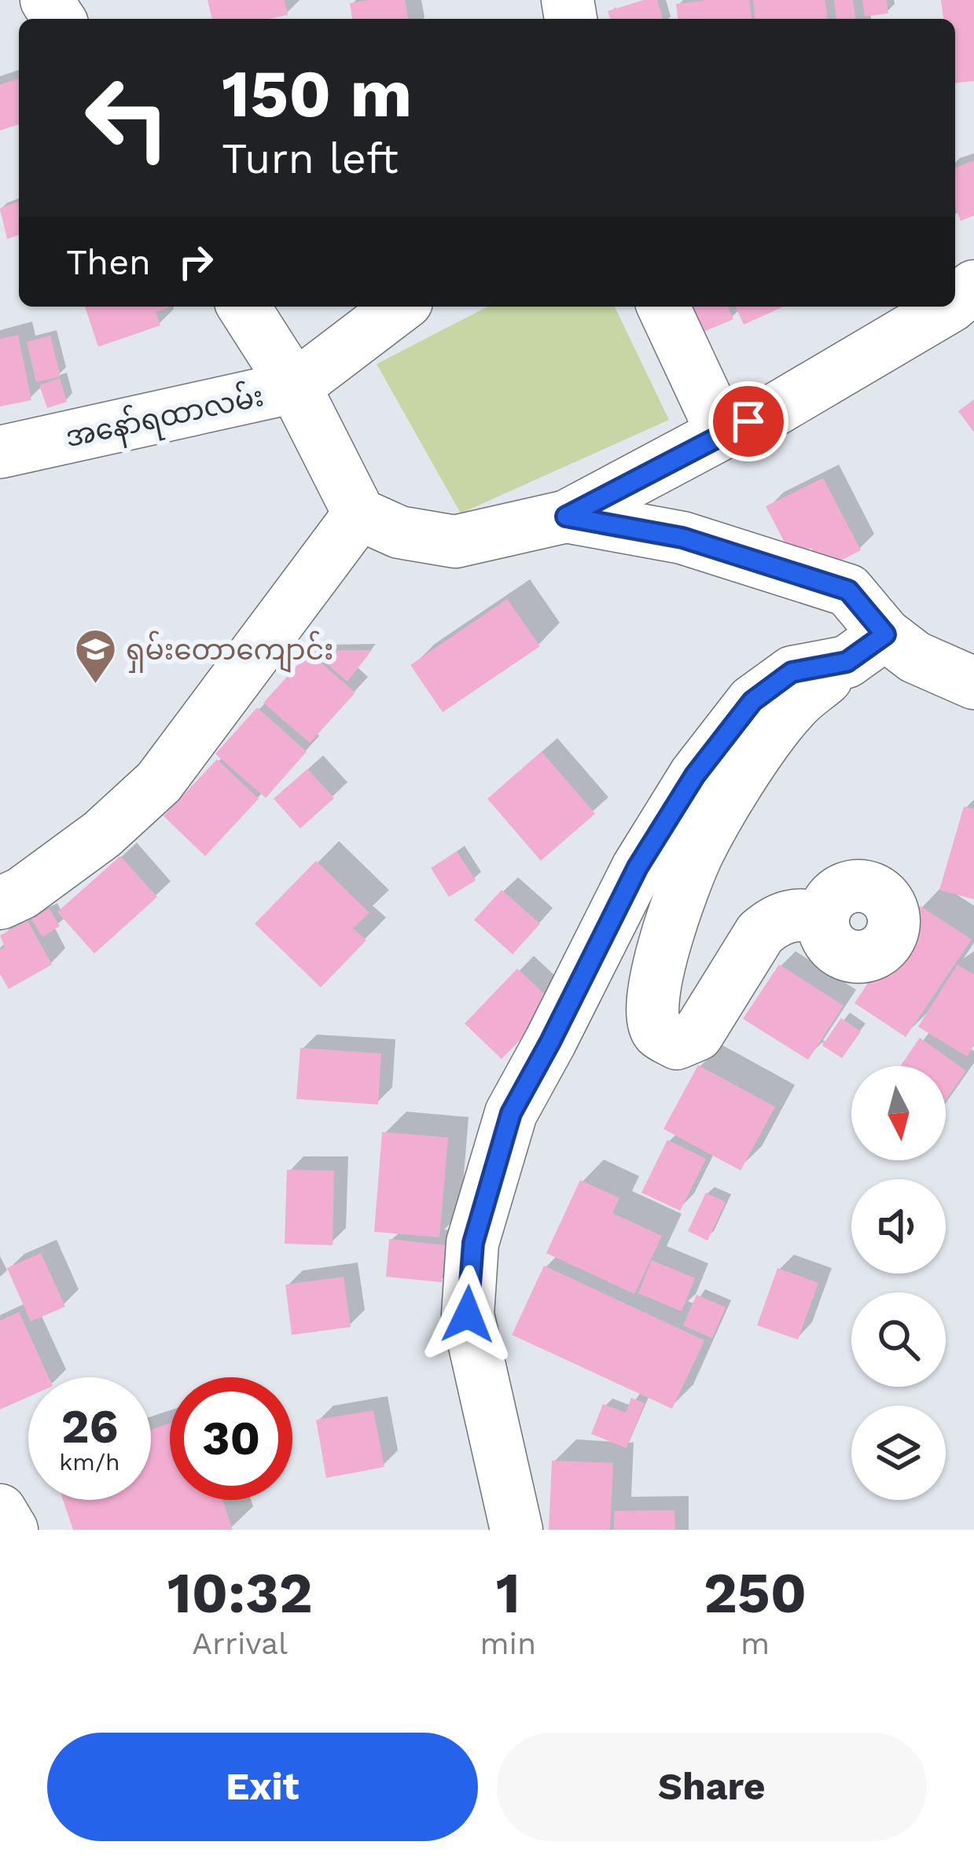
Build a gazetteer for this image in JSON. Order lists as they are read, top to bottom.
{
  "streets": {
    "street": ["အ‌နော်‌ရထာလမ်း"]
  },
  "places": {
    "school or university": ["ရှမ်းတောကျောင်း"]
  },
  "north": "bottom",
  "page": {
    "turn": ["150 m", "Turn left"],
    "then": "Then",
    "speed": "26 km/h",
    "limit": "30",
    "eta": [
      "10:32",
      "Arrival",
      "1",
      "min",
      "250",
      "m"
    ],
    "buttons": ["Exit", "Share"]
  }
}
